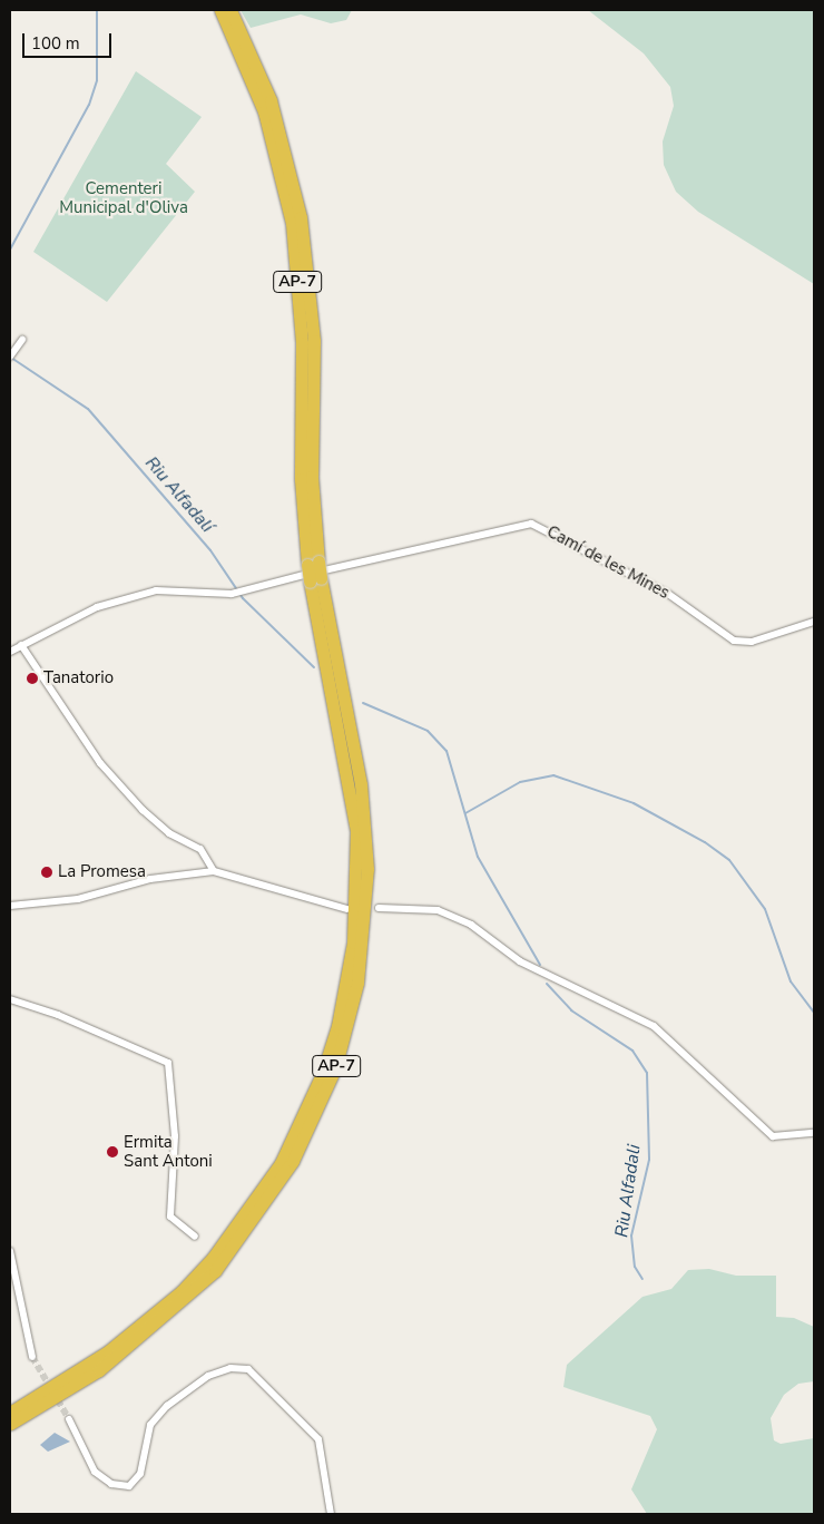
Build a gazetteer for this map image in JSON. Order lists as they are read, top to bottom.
{
  "streets": {
    "highway": ["AP-7"],
    "street": ["Camí de les Mines"]
  },
  "crossings": [
    ["AP-7", "Camí de les Mines"]
  ],
  "water": ["Riu Alfadalí", "Riu Alfadali"],
  "parks": ["Cementeri Municipal d'Oliva"],
  "places": ["Tanatorio", "La Promesa", "Ermita Sant Antoni"],
  "scale_bar": "100 m"
}
